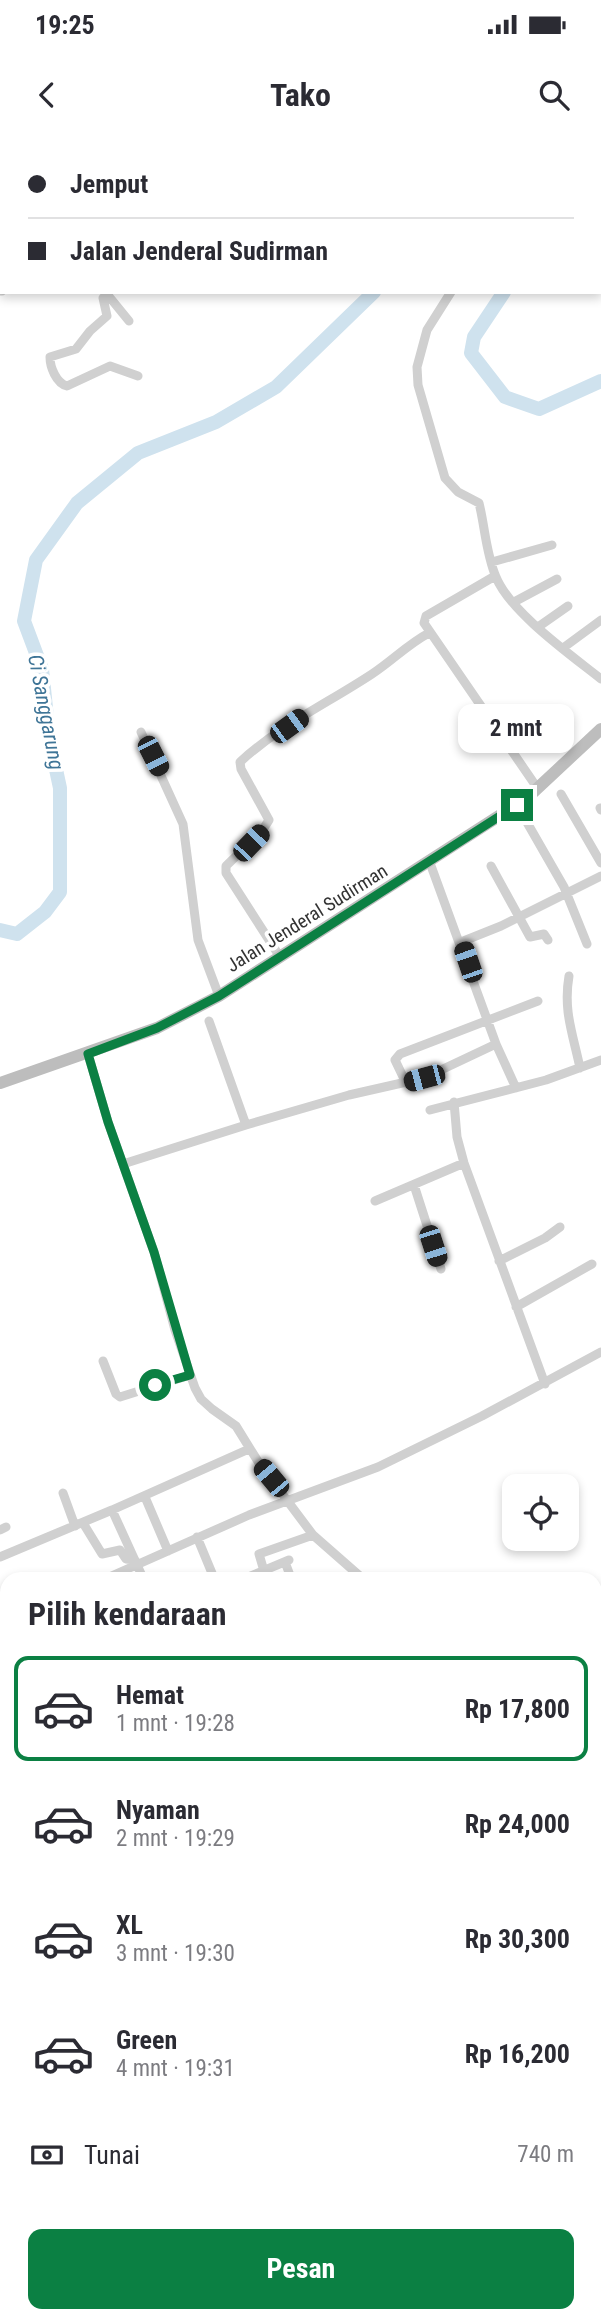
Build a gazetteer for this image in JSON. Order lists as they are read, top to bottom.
{
  "streets": {
    "main road": ["Jalan Jenderal Sudirman"]
  },
  "water": ["Ci Sanggarung"],
  "page": {
    "status": "19:25",
    "header": "Tako",
    "banner": ["Jemput", "Jalan Jenderal Sudirman"],
    "bubble": "2 mnt",
    "heading": "Pilih kendaraan",
    "list": [
      {
        "name": "Hemat",
        "note": "1 mnt · 19:28",
        "value": "Rp 17,800"
      },
      {
        "name": "Nyaman",
        "note": "2 mnt · 19:29",
        "value": "Rp 24,000"
      },
      {
        "name": "XL",
        "note": "3 mnt · 19:30",
        "value": "Rp 30,300"
      },
      {
        "name": "Green",
        "note": "4 mnt · 19:31",
        "value": "Rp 16,200"
      }
    ],
    "pay": ["Tunai", "740 m"],
    "buttons": "Pesan"
  }
}
